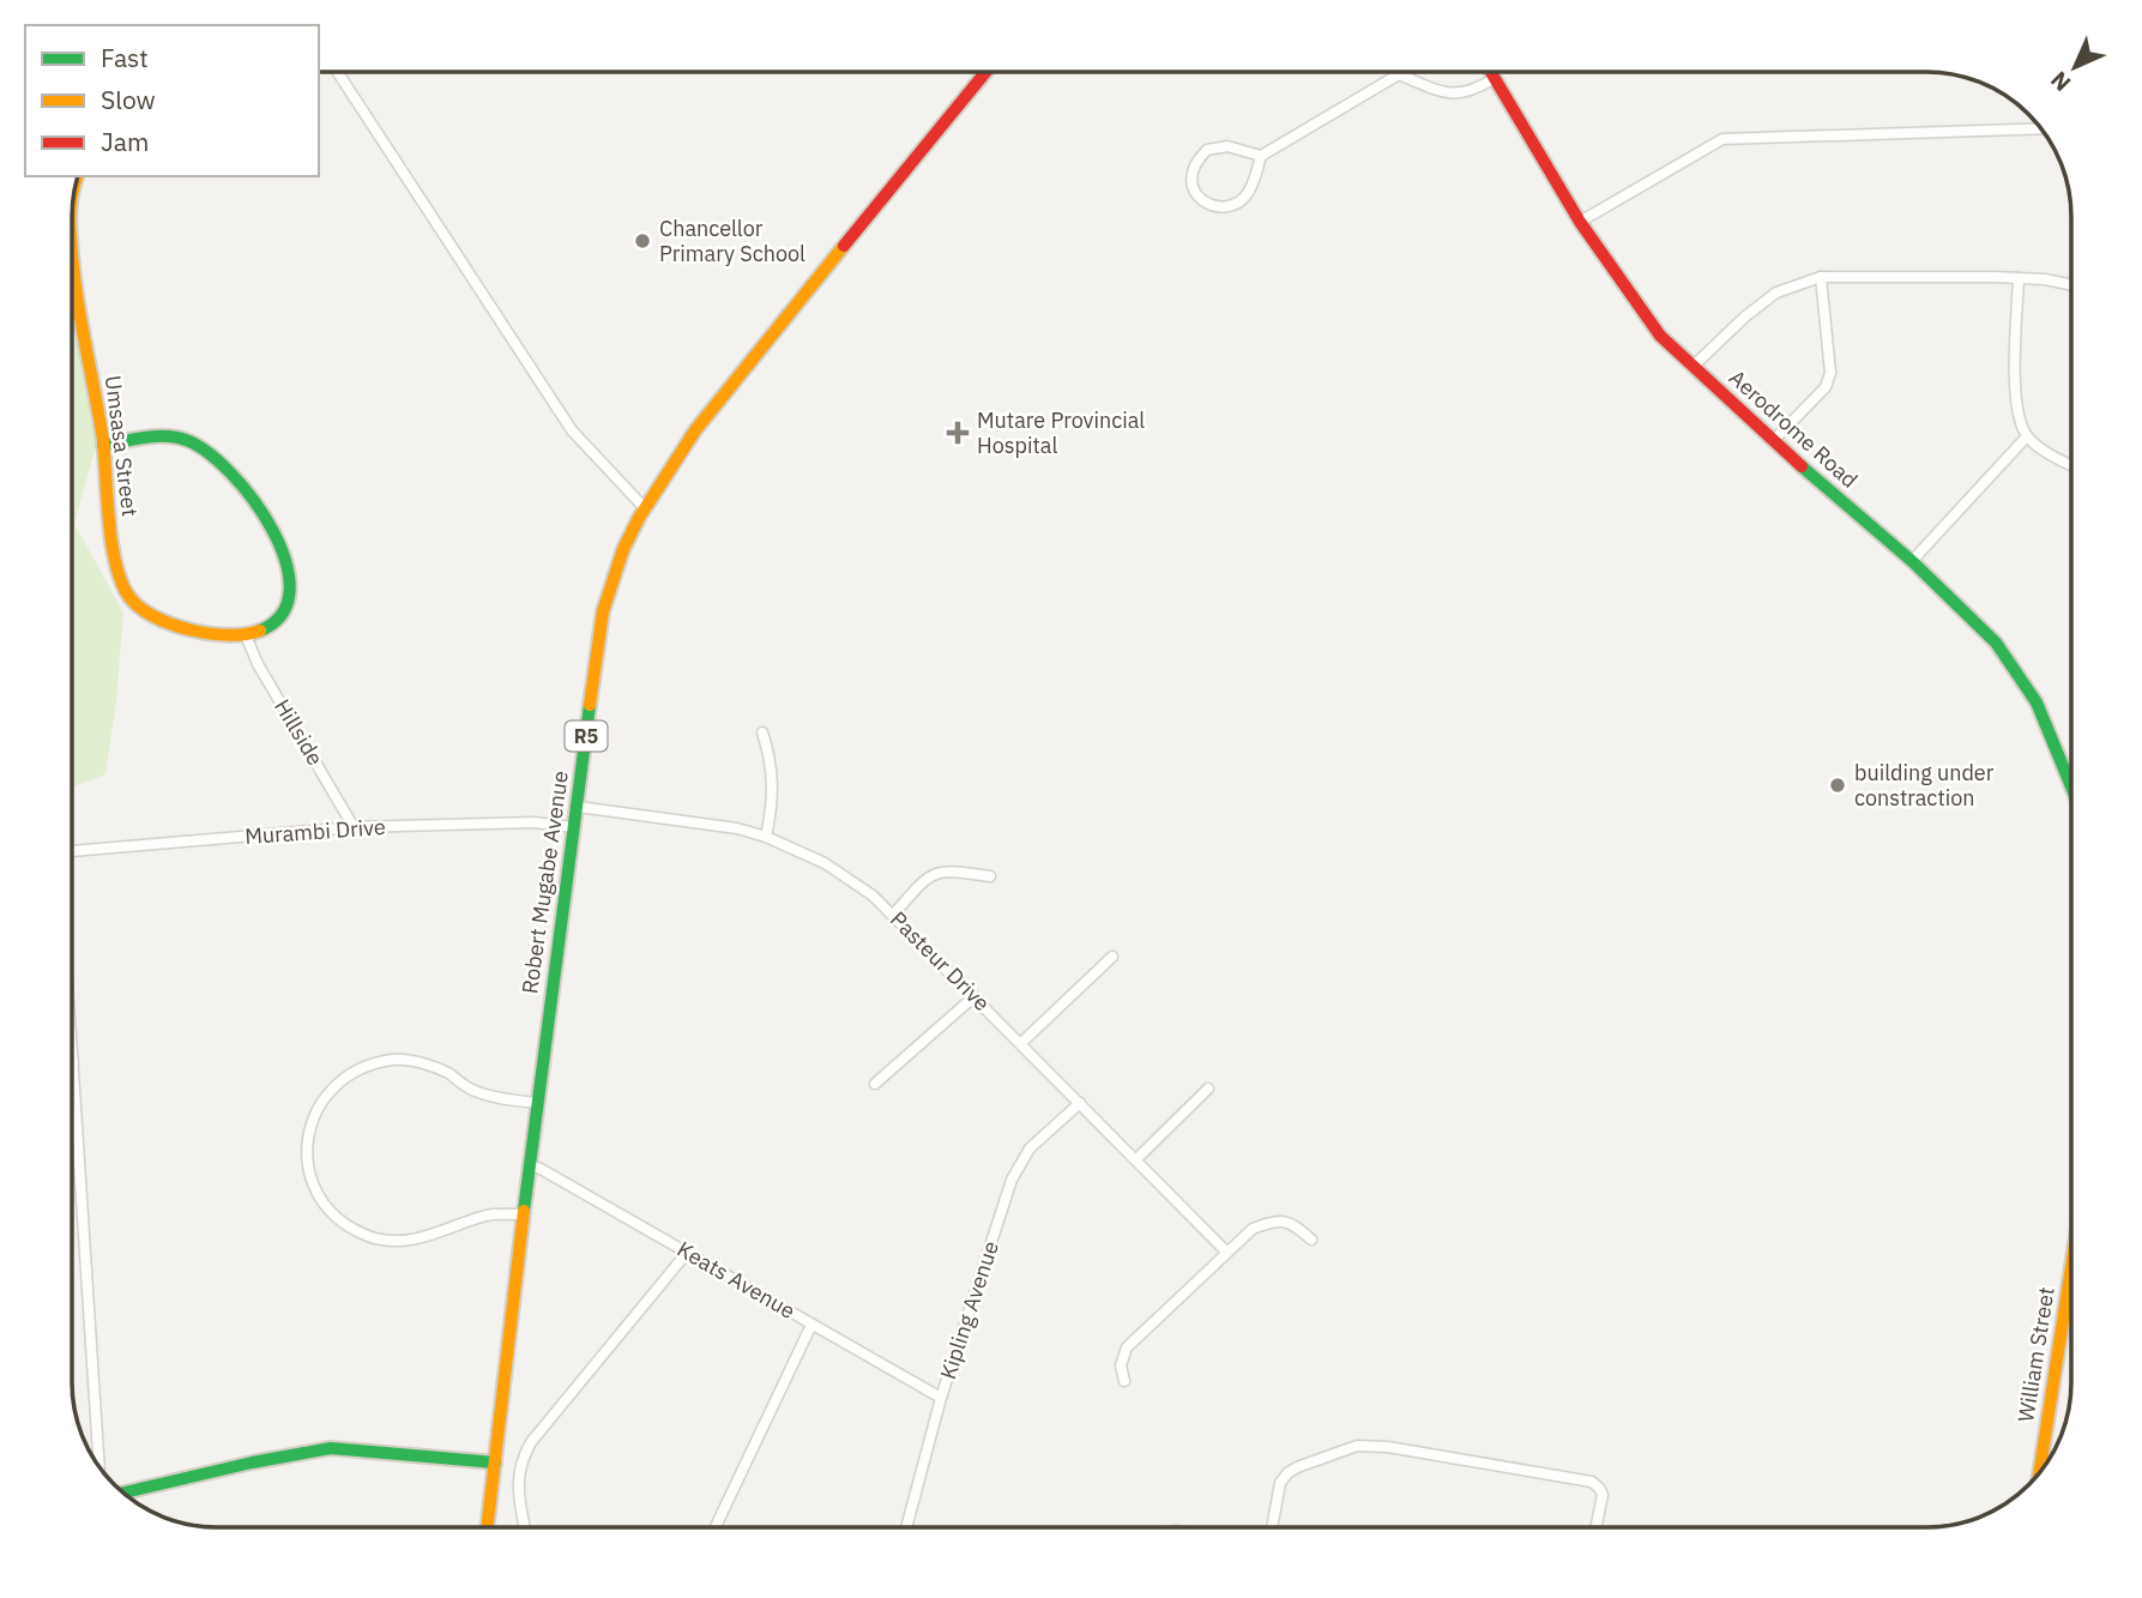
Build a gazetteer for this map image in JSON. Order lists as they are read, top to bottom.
{
  "streets": {
    "main road": [
      "Aerodrome Road",
      "Umsasa Street",
      "R5",
      "Robert Mugabe Avenue",
      "William Street"
    ],
    "street": [
      "Hillside",
      "Murambi Drive",
      "Pasteur Drive",
      "Keats Avenue",
      "Kipling Avenue"
    ]
  },
  "crossings": [
    ["Umsasa Street", "Hillside"],
    ["Hillside", "Murambi Drive"],
    ["Murambi Drive", "Robert Mugabe Avenue"],
    ["Robert Mugabe Avenue", "Pasteur Drive"],
    ["Robert Mugabe Avenue", "Keats Avenue"],
    ["Pasteur Drive", "Kipling Avenue"],
    ["Keats Avenue", "Kipling Avenue"]
  ],
  "places": {
    "other": ["Chancellor Primary School", "building under constraction"],
    "health": ["Mutare Provincial Hospital"]
  },
  "legend": ["Fast", "Slow", "Jam"],
  "north": "bottom left"
}
